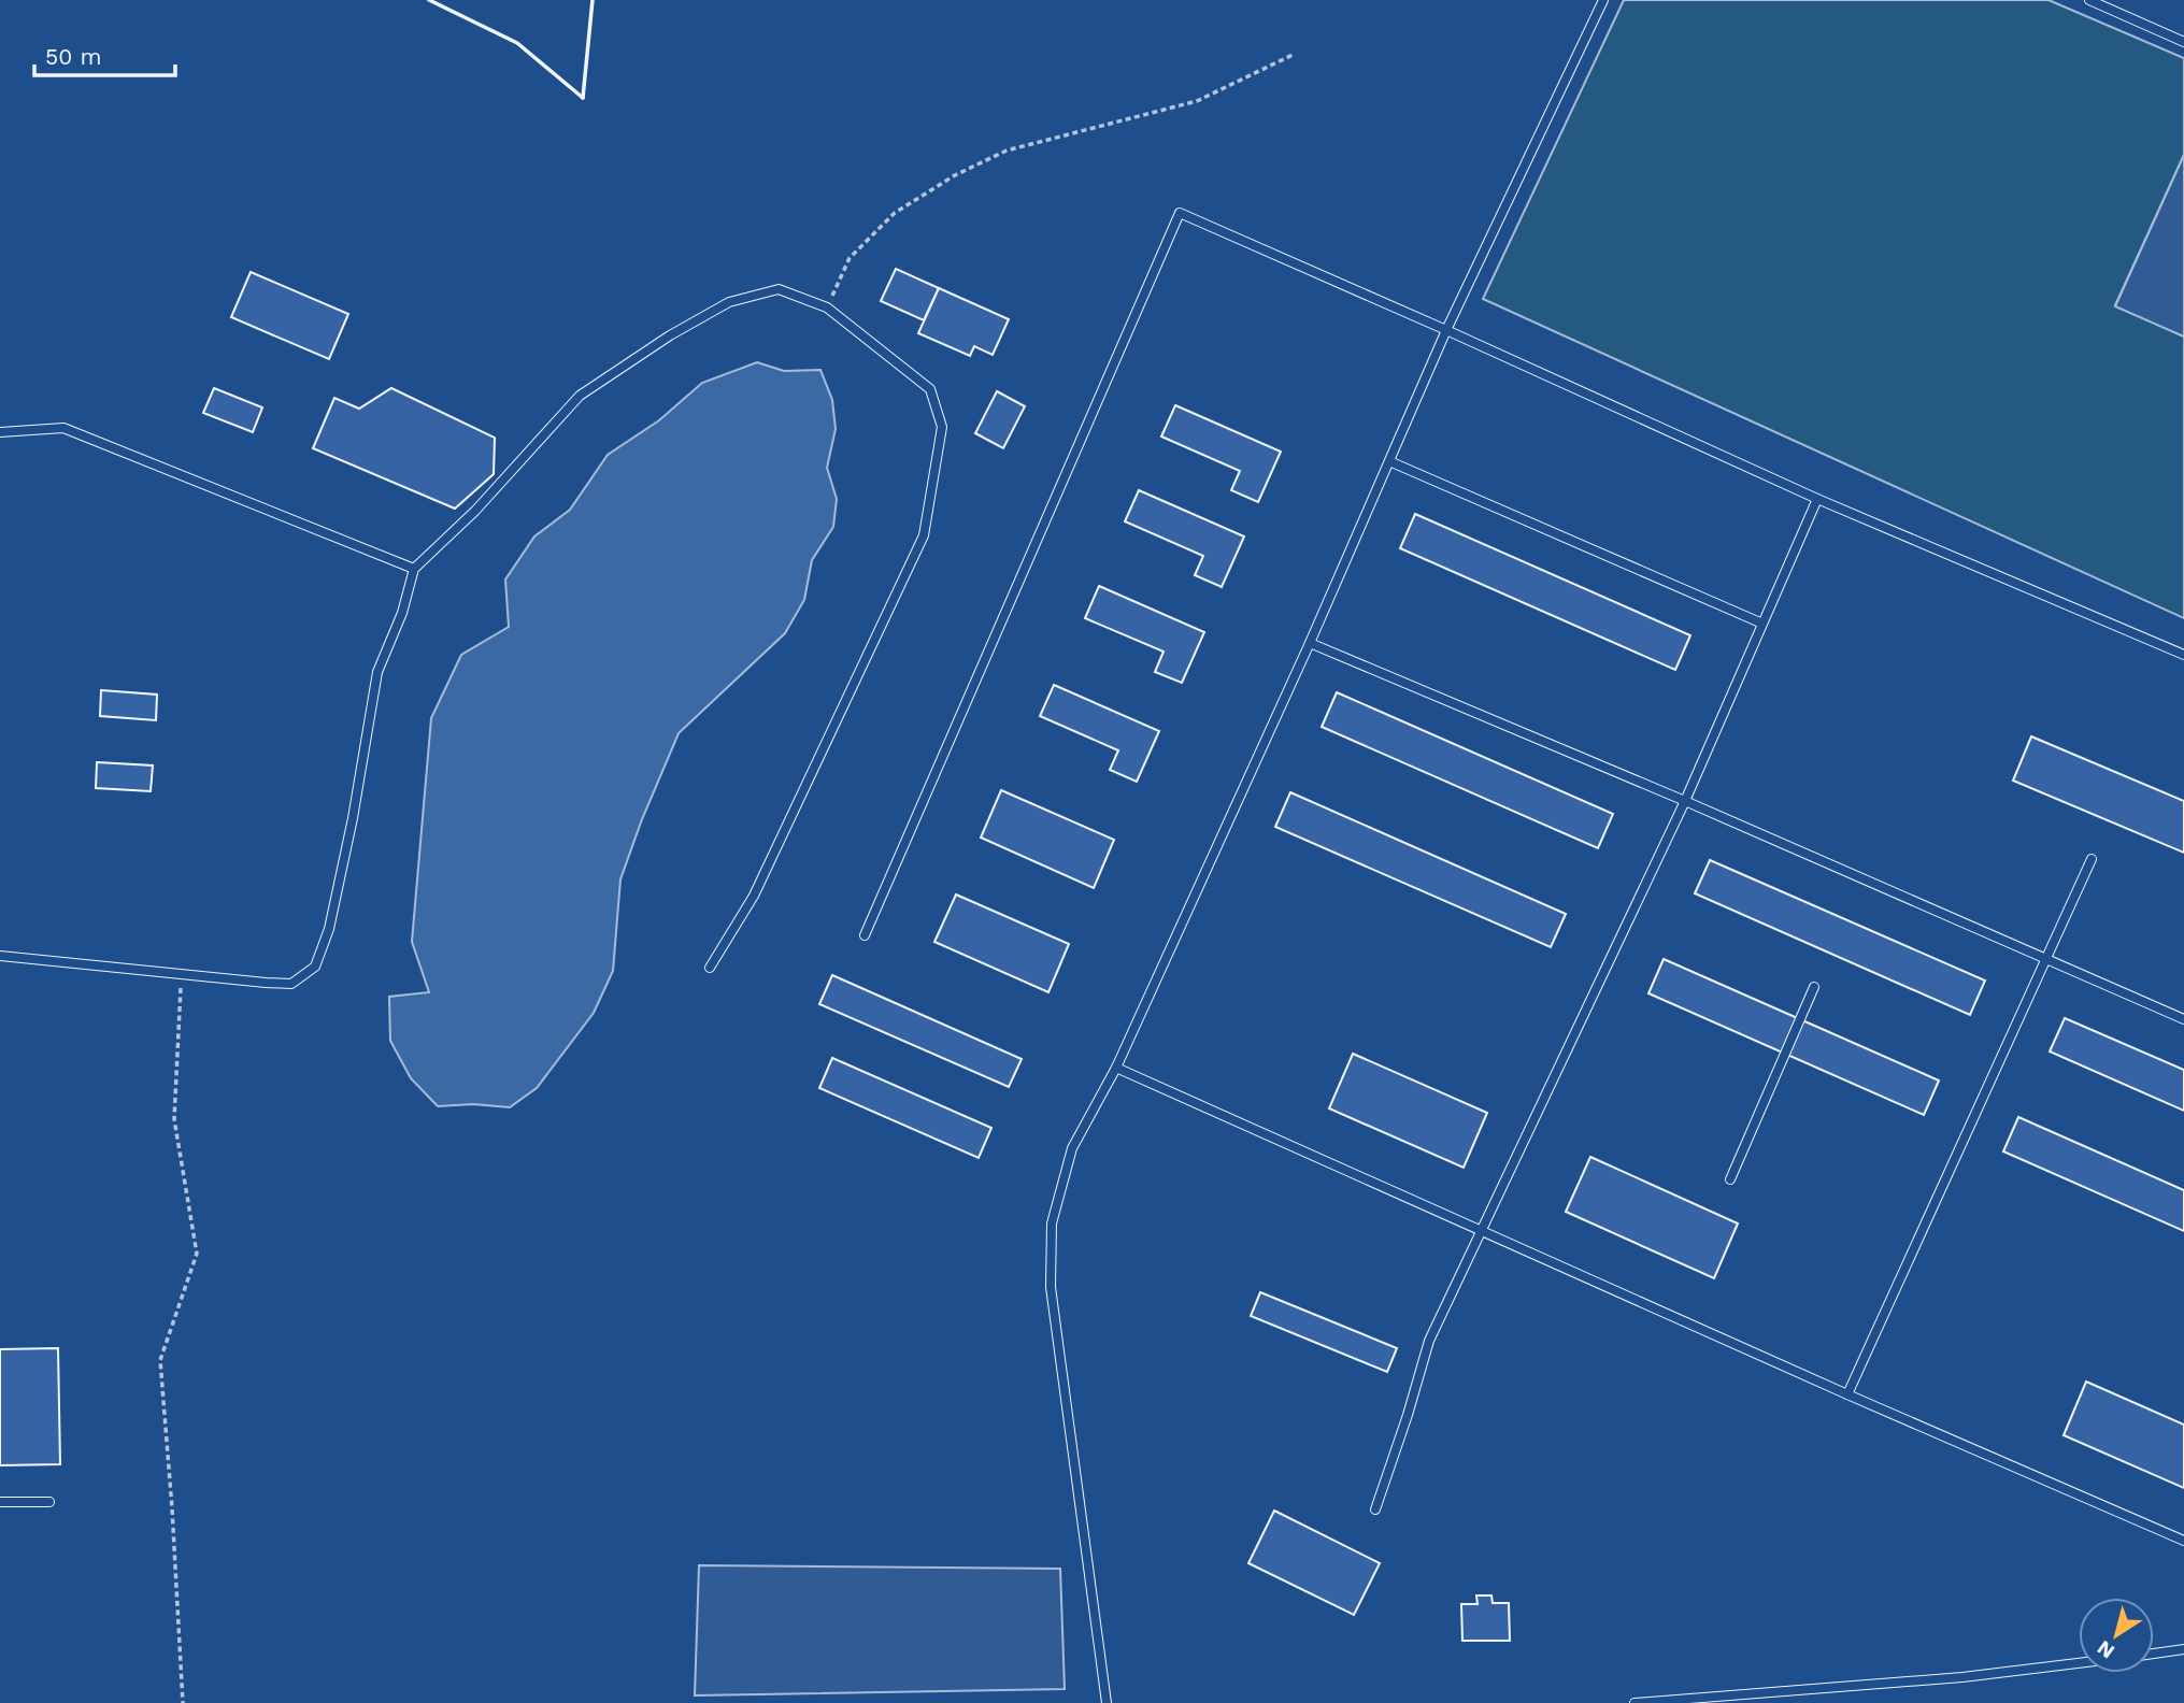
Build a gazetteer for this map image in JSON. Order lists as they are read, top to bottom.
{
  "scale_bar": "50 m",
  "north": "bottom left"
}
